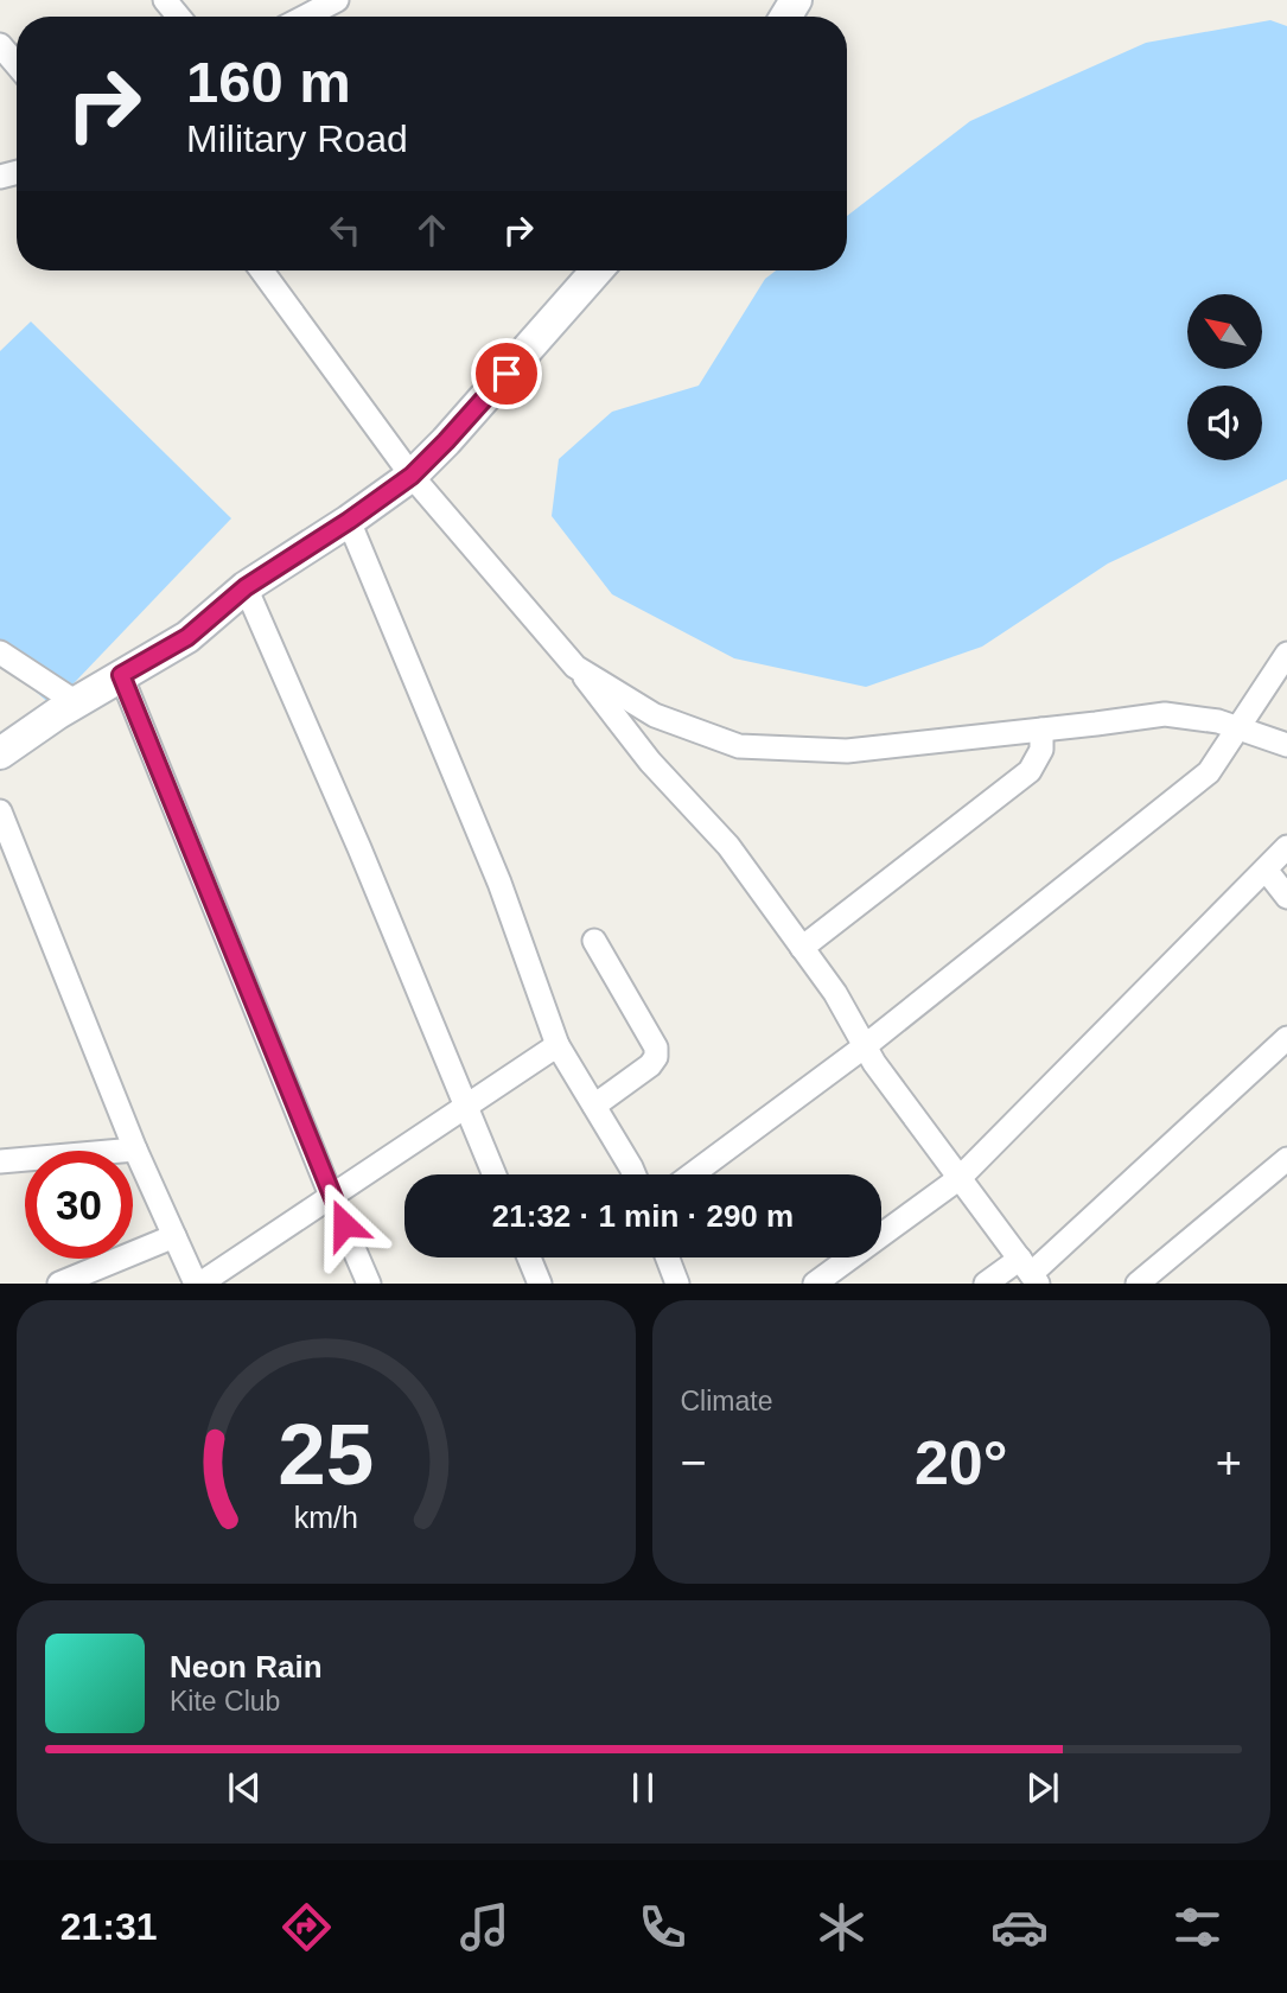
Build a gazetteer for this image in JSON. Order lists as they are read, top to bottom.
{
  "north": "top left",
  "page": {
    "turn": ["160 m", "Military Road"],
    "limit": "30",
    "trip": "21:32 · 1 min · 290 m",
    "tile": "Climate",
    "heat": ["−", "20°", "+"],
    "song": ["Neon Rain", "Kite Club"],
    "tabs": "21:31",
    "gauge": ["25", "km/h"]
  }
}
